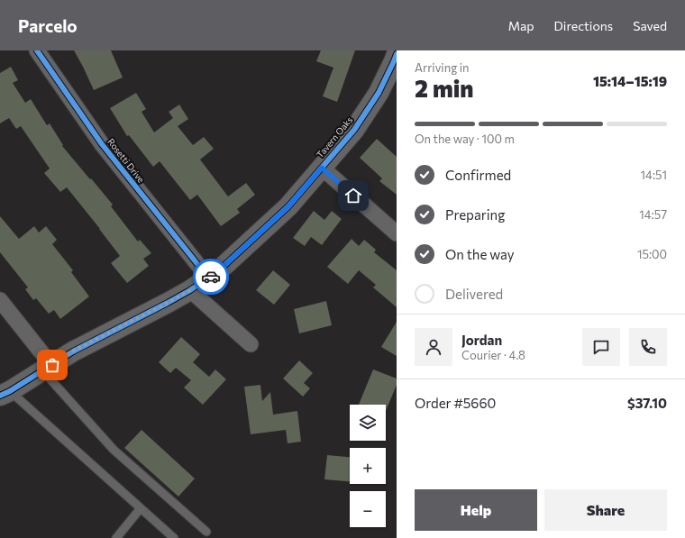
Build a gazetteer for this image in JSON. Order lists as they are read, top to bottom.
{
  "streets": {
    "street": ["Tavern Oaks", "Rosetti Drive"]
  },
  "crossings": [
    ["Tavern Oaks", "Rosetti Drive"]
  ],
  "page": {
    "header": "Parcelo",
    "nav": ["Map", "Directions", "Saved"],
    "heading": ["2 min", "Arriving in", "15:14–15:19"],
    "panel": [
      "Jordan",
      "Courier · 4.8",
      "Order #5660",
      "$37.10"
    ],
    "bar": "On the way · 100 m",
    "list": [
      ["Confirmed", "14:51"],
      ["Preparing", "14:57"],
      ["On the way", "15:00"],
      "Delivered"
    ],
    "map_buttons": ["+", "−"],
    "buttons": ["Help", "Share"]
  }
}
